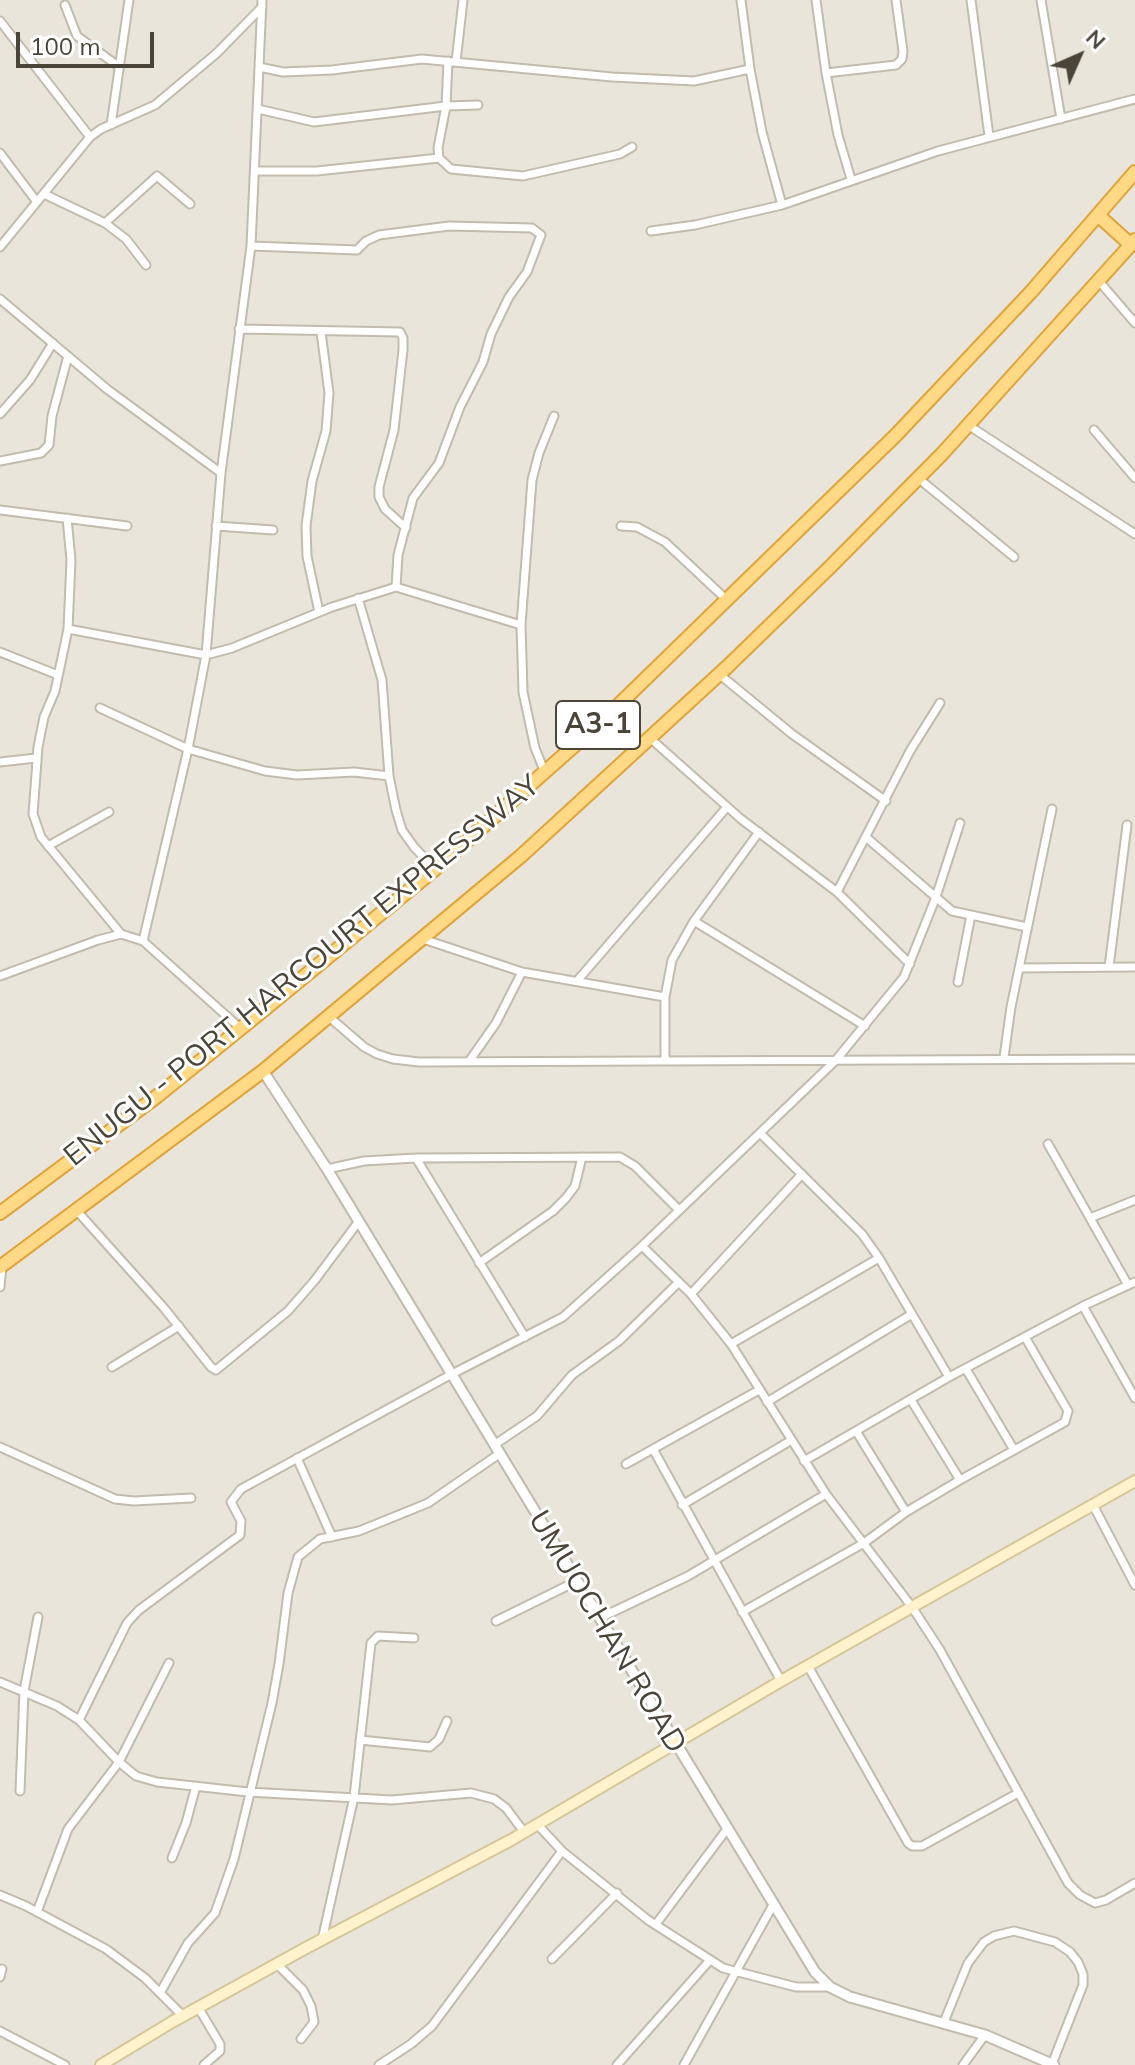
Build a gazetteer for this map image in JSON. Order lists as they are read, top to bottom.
{
  "streets": {
    "highway": ["A3-1", "ENUGU - PORT HARCOURT EXPRESSWAY"],
    "street": ["UMUOCHAN ROAD"]
  },
  "crossings": [
    ["ENUGU - PORT HARCOURT EXPRESSWAY", "UMUOCHAN ROAD"]
  ],
  "scale_bar": "100 m",
  "north": "top right"
}
